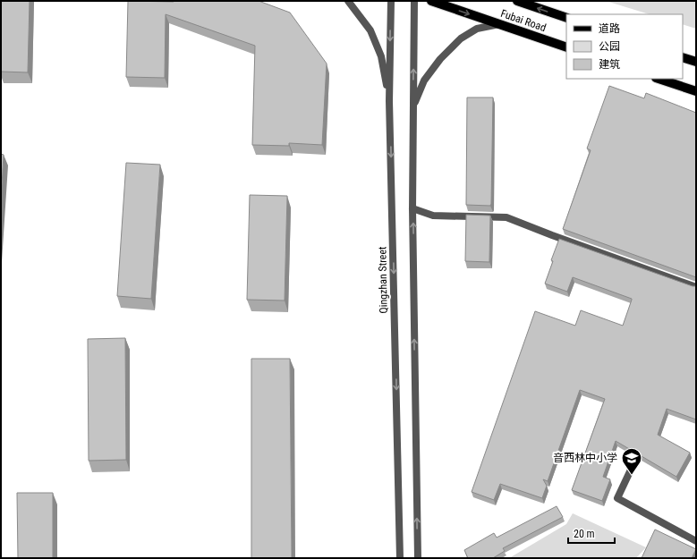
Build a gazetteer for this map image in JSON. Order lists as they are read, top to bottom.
{
  "streets": {
    "main road": ["Fubai Road"],
    "street": ["Qingzhan Street"]
  },
  "places": {
    "school or university": ["音西林中小学"]
  },
  "legend": ["道路", "公园", "建筑"],
  "scale_bar": "20 m"
}
